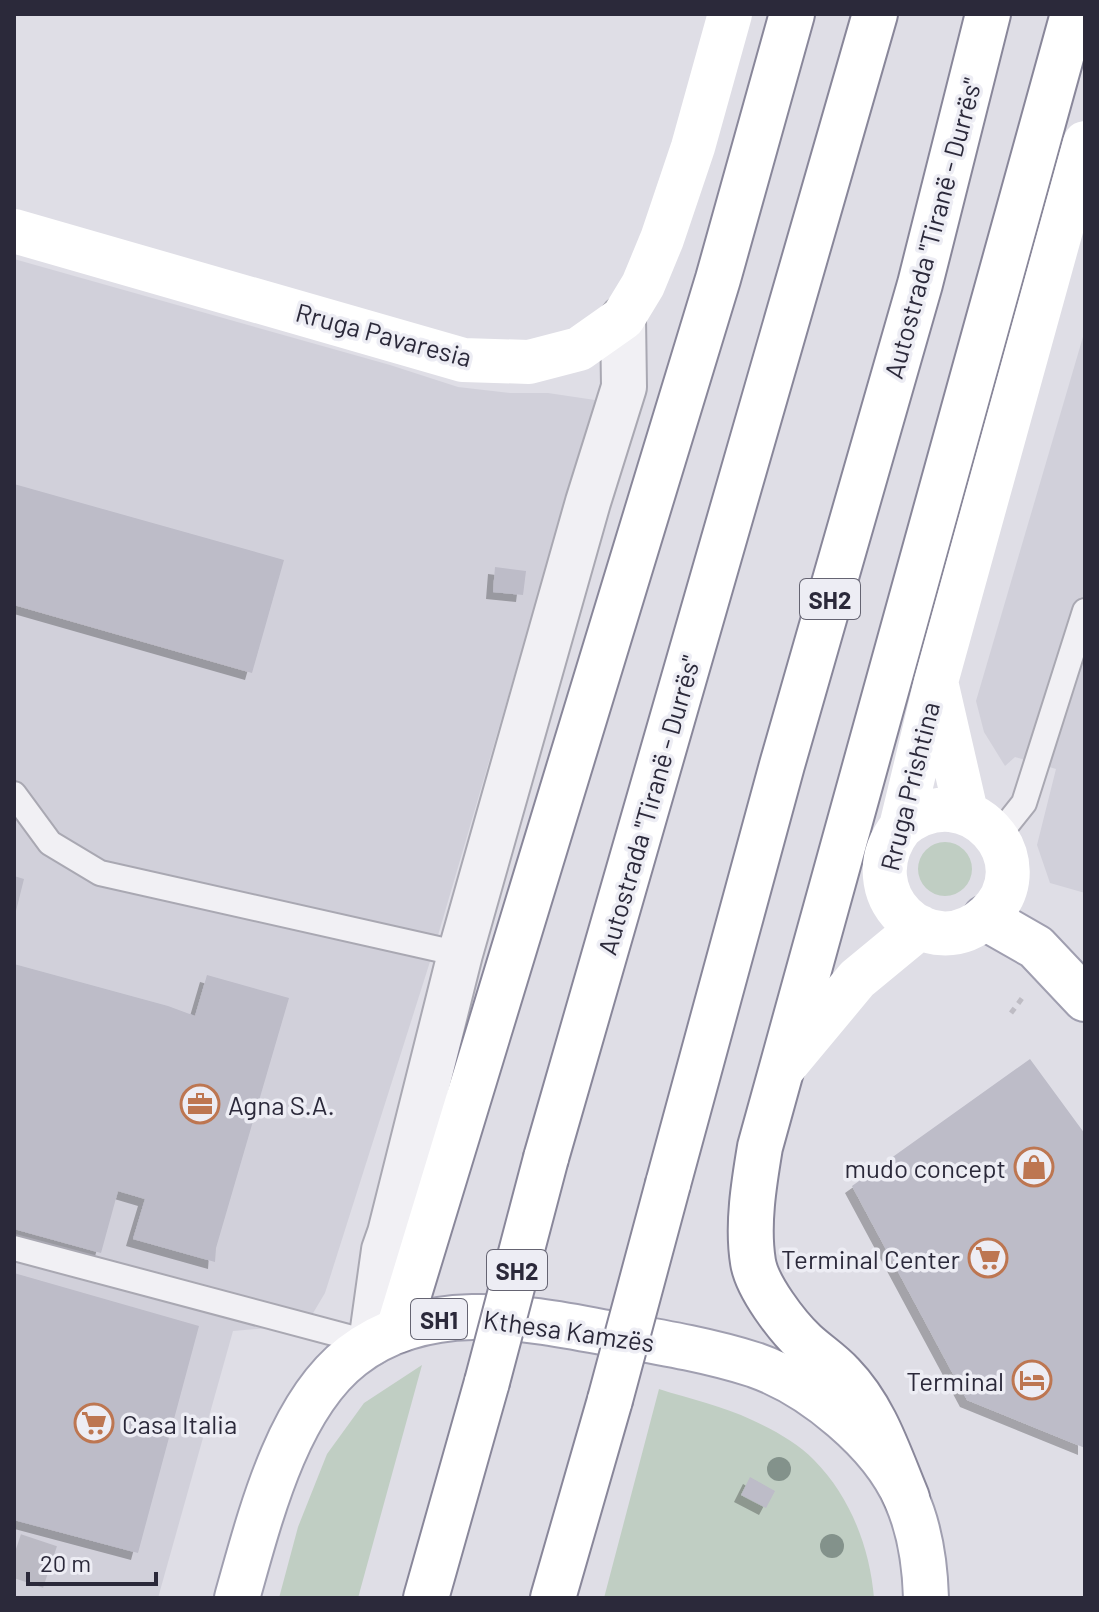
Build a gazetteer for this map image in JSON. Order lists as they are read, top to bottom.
{
  "streets": {
    "main road": [
      "Autostrada \"Tiranë - Durrës\"",
      "Rruga Pavaresia",
      "SH2",
      "Rruga Prishtina",
      "SH1",
      "Kthesa Kamzës"
    ]
  },
  "places": {
    "office": ["Agna S.A."],
    "shop": ["mudo concept"],
    "supermarket": ["Terminal Center", "Casa Italia"],
    "hotel": ["Terminal"]
  },
  "scale_bar": "20 m"
}
